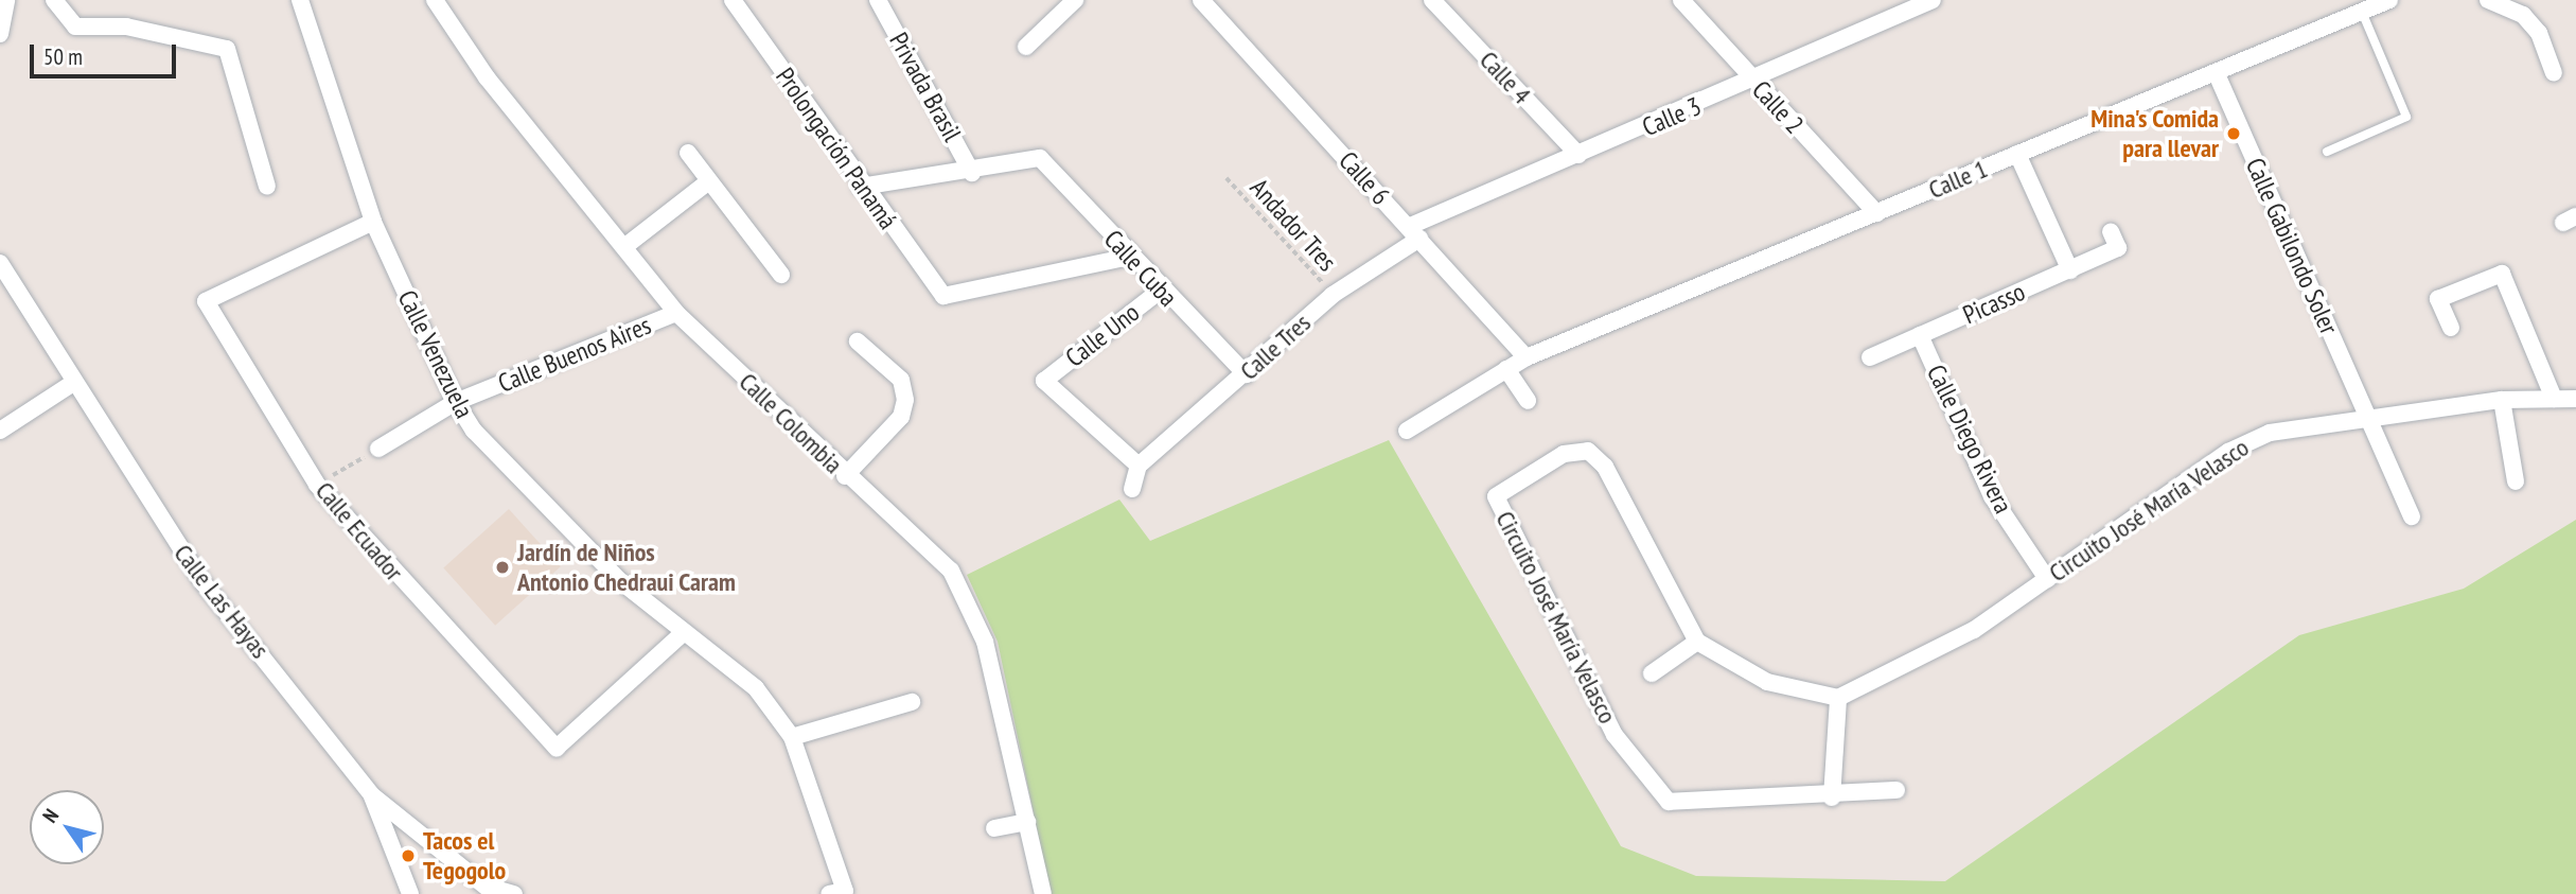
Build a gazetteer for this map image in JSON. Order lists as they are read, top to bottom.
{
  "streets": {
    "street": [
      "Calle 4",
      "Privada Brasil",
      "Calle 2",
      "Calle 3",
      "Prolongación Panamá",
      "Calle 6",
      "Calle 1",
      "Calle Gabilondo Soler",
      "Calle Cuba",
      "Picasso",
      "Calle Uno",
      "Calle Tres",
      "Calle Venezuela",
      "Calle Buenos Aires",
      "Calle Colombia",
      "Calle Diego Rivera",
      "Circuito José María Velasco",
      "Calle Ecuador",
      "Calle Las Hayas"
    ],
    "path": ["Andador Tres"]
  },
  "crossings": [
    ["Calle 4", "Calle 3"],
    ["Privada Brasil", "Calle Cuba"],
    ["Calle 2", "Calle 3"],
    ["Calle 2", "Calle 1"],
    ["Calle 3", "Calle 6"],
    ["Calle 3", "Calle Tres"],
    ["Prolongación Panamá", "Calle Cuba"],
    ["Calle 6", "Calle 1"],
    ["Calle 6", "Calle Tres"],
    ["Calle 1", "Calle Gabilondo Soler"],
    ["Andador Tres", "Calle Tres"],
    ["Calle Gabilondo Soler", "Circuito José María Velasco"],
    ["Calle Cuba", "Calle Uno"],
    ["Calle Cuba", "Calle Tres"],
    ["Picasso", "Calle Diego Rivera"],
    ["Calle Uno", "Calle Tres"],
    ["Calle Venezuela", "Calle Buenos Aires"],
    ["Calle Venezuela", "Calle Ecuador"],
    ["Calle Buenos Aires", "Calle Colombia"],
    ["Calle Diego Rivera", "Circuito José María Velasco"]
  ],
  "places": ["Mina's Comida para llevar", "Jardín de Niños Antonio Chedraui Caram", "Tacos el Tegogolo"],
  "scale_bar": "50 m",
  "north": "top left"
}
